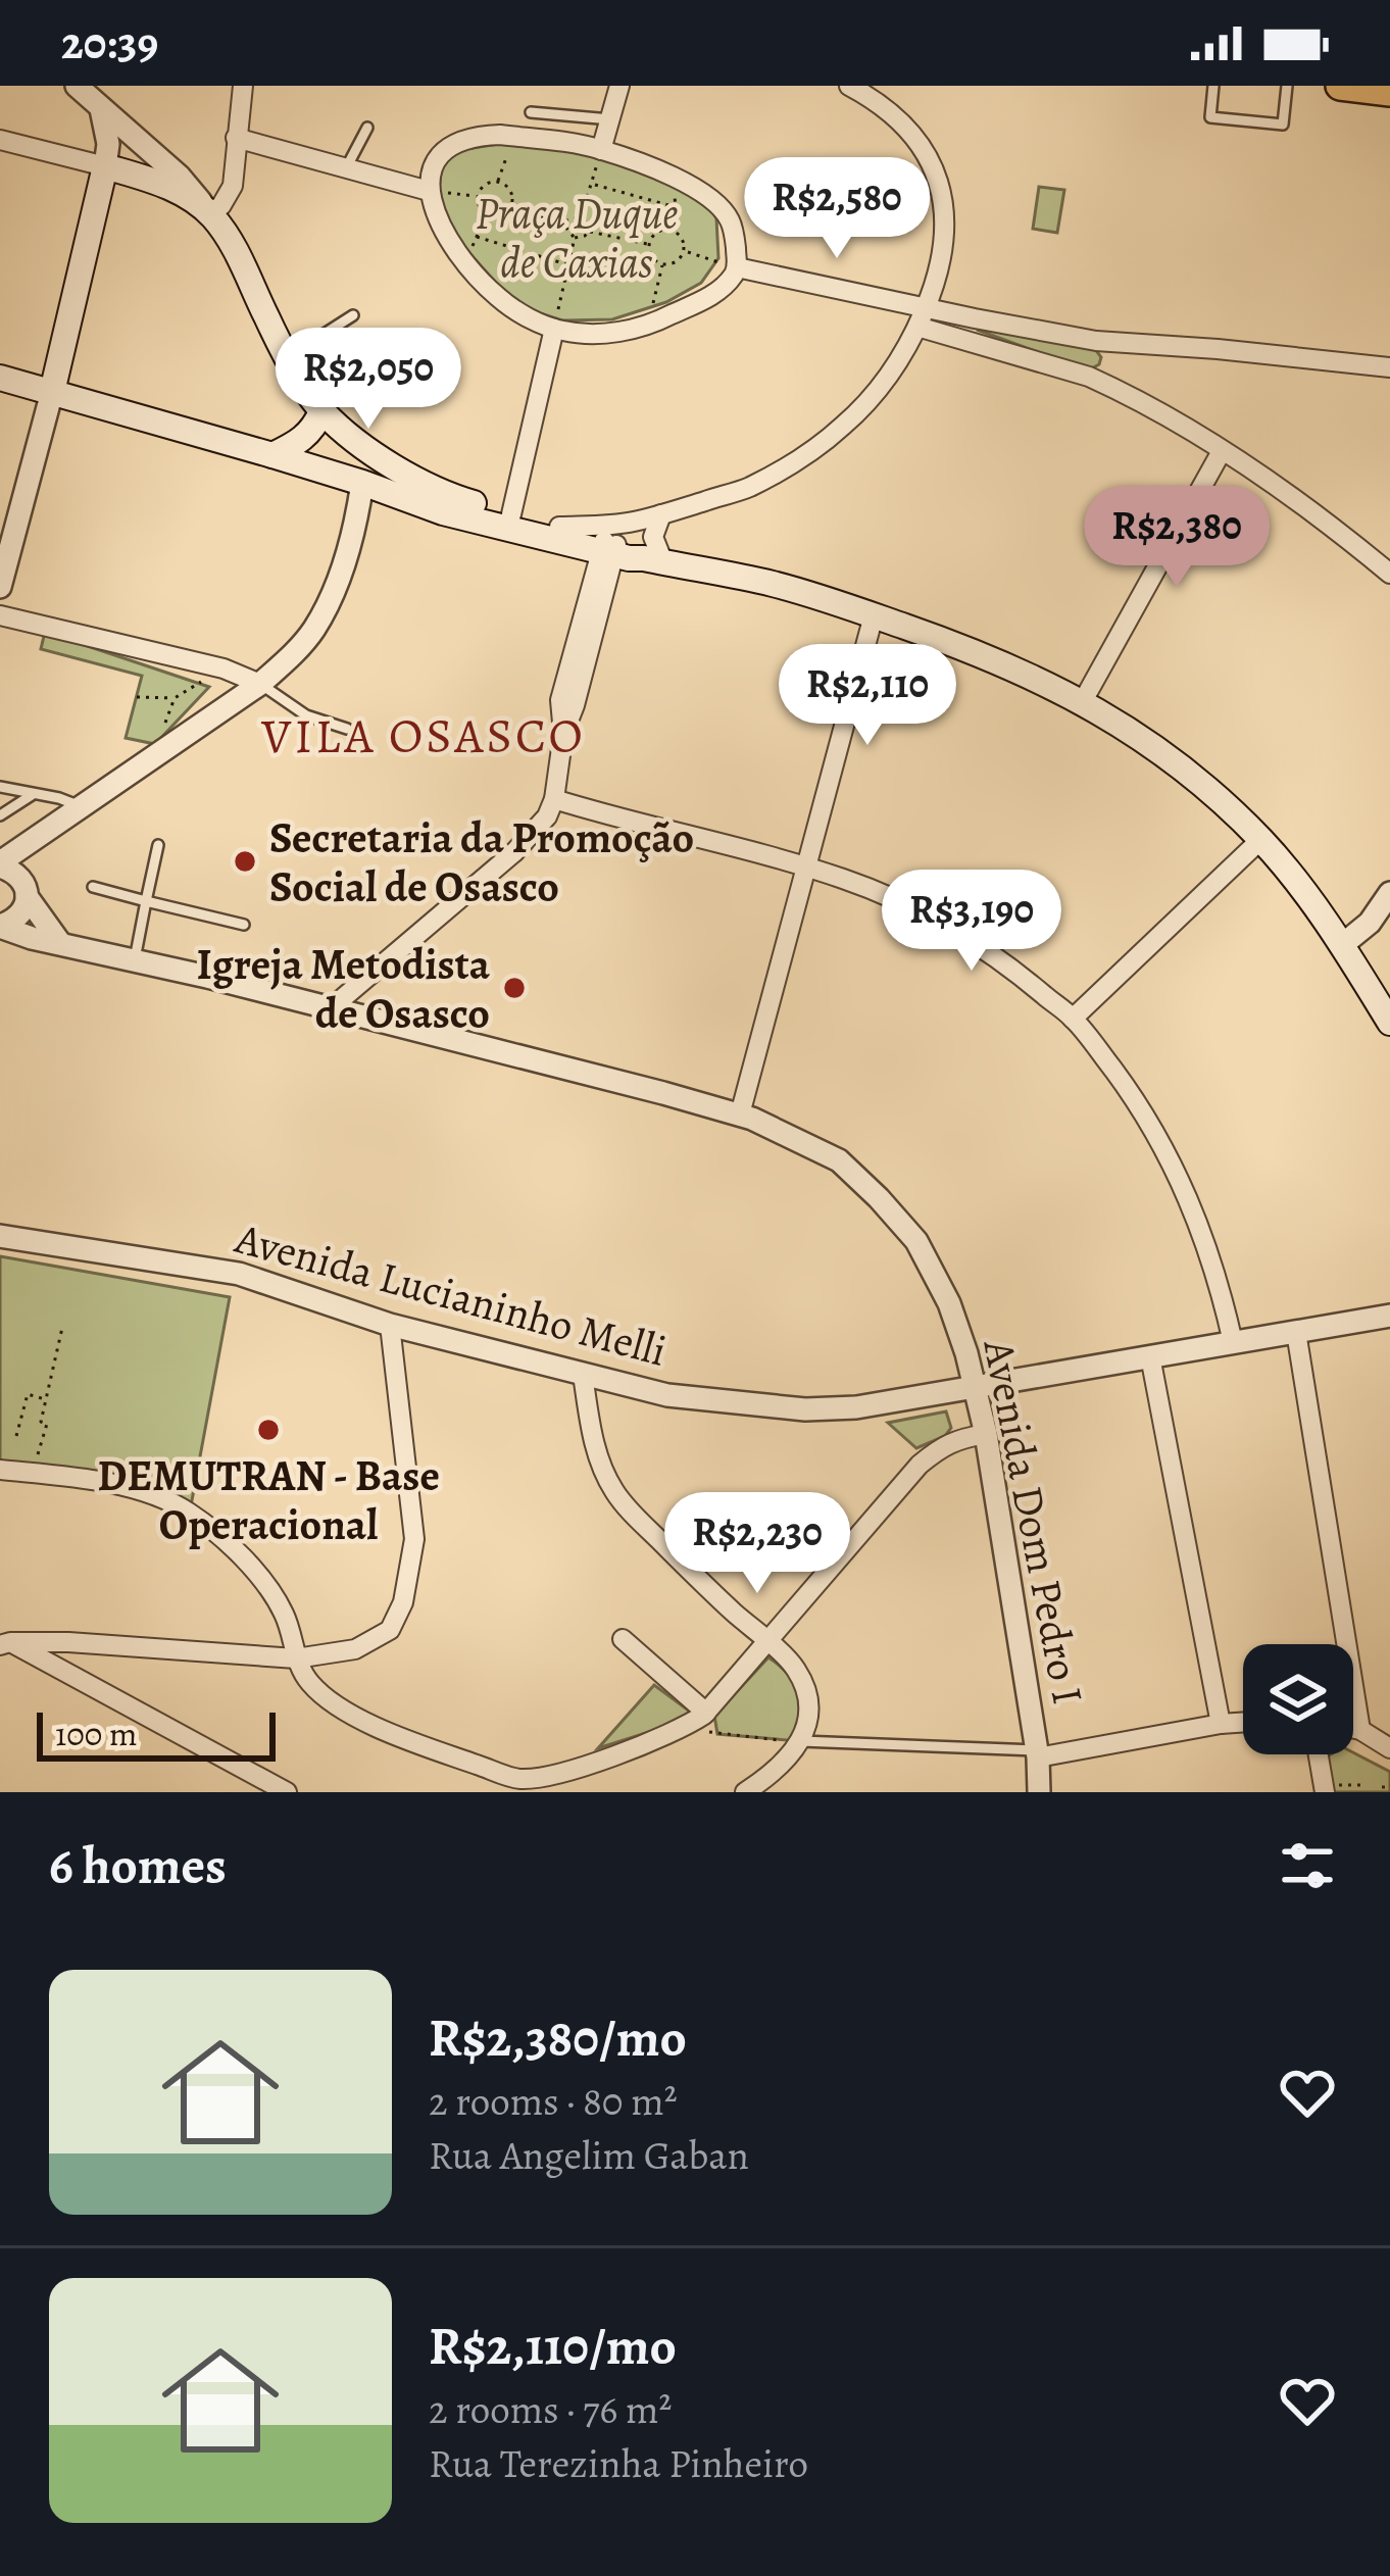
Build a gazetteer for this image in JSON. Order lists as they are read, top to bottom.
{
  "streets": {
    "street": ["Avenida Lucianinho Melli", "Avenida Dom Pedro I"]
  },
  "crossings": [
    ["Avenida Lucianinho Melli", "Avenida Dom Pedro I"]
  ],
  "districts": ["VILA OSASCO"],
  "parks": ["Praça Duque de Caxias"],
  "places": ["Secretaria da Promoção Social de Osasco", "Igreja Metodista de Osasco", "DEMUTRAN - Base Operacional"],
  "scale_bar": "100 m",
  "page": {
    "status": "20:39",
    "price": [
      "R$2,580",
      "R$2,050",
      "R$2,380",
      "R$2,110",
      "R$3,190",
      "R$2,230"
    ],
    "scale": "100 m",
    "heading": "6 homes",
    "list": [
      {
        "name": "R$2,380/mo",
        "note": "2 rooms · 80 m² · Rua Angelim Gaban"
      },
      {
        "name": "R$2,110/mo",
        "note": "2 rooms · 76 m² · Rua Terezinha Pinheiro"
      }
    ]
  }
}
